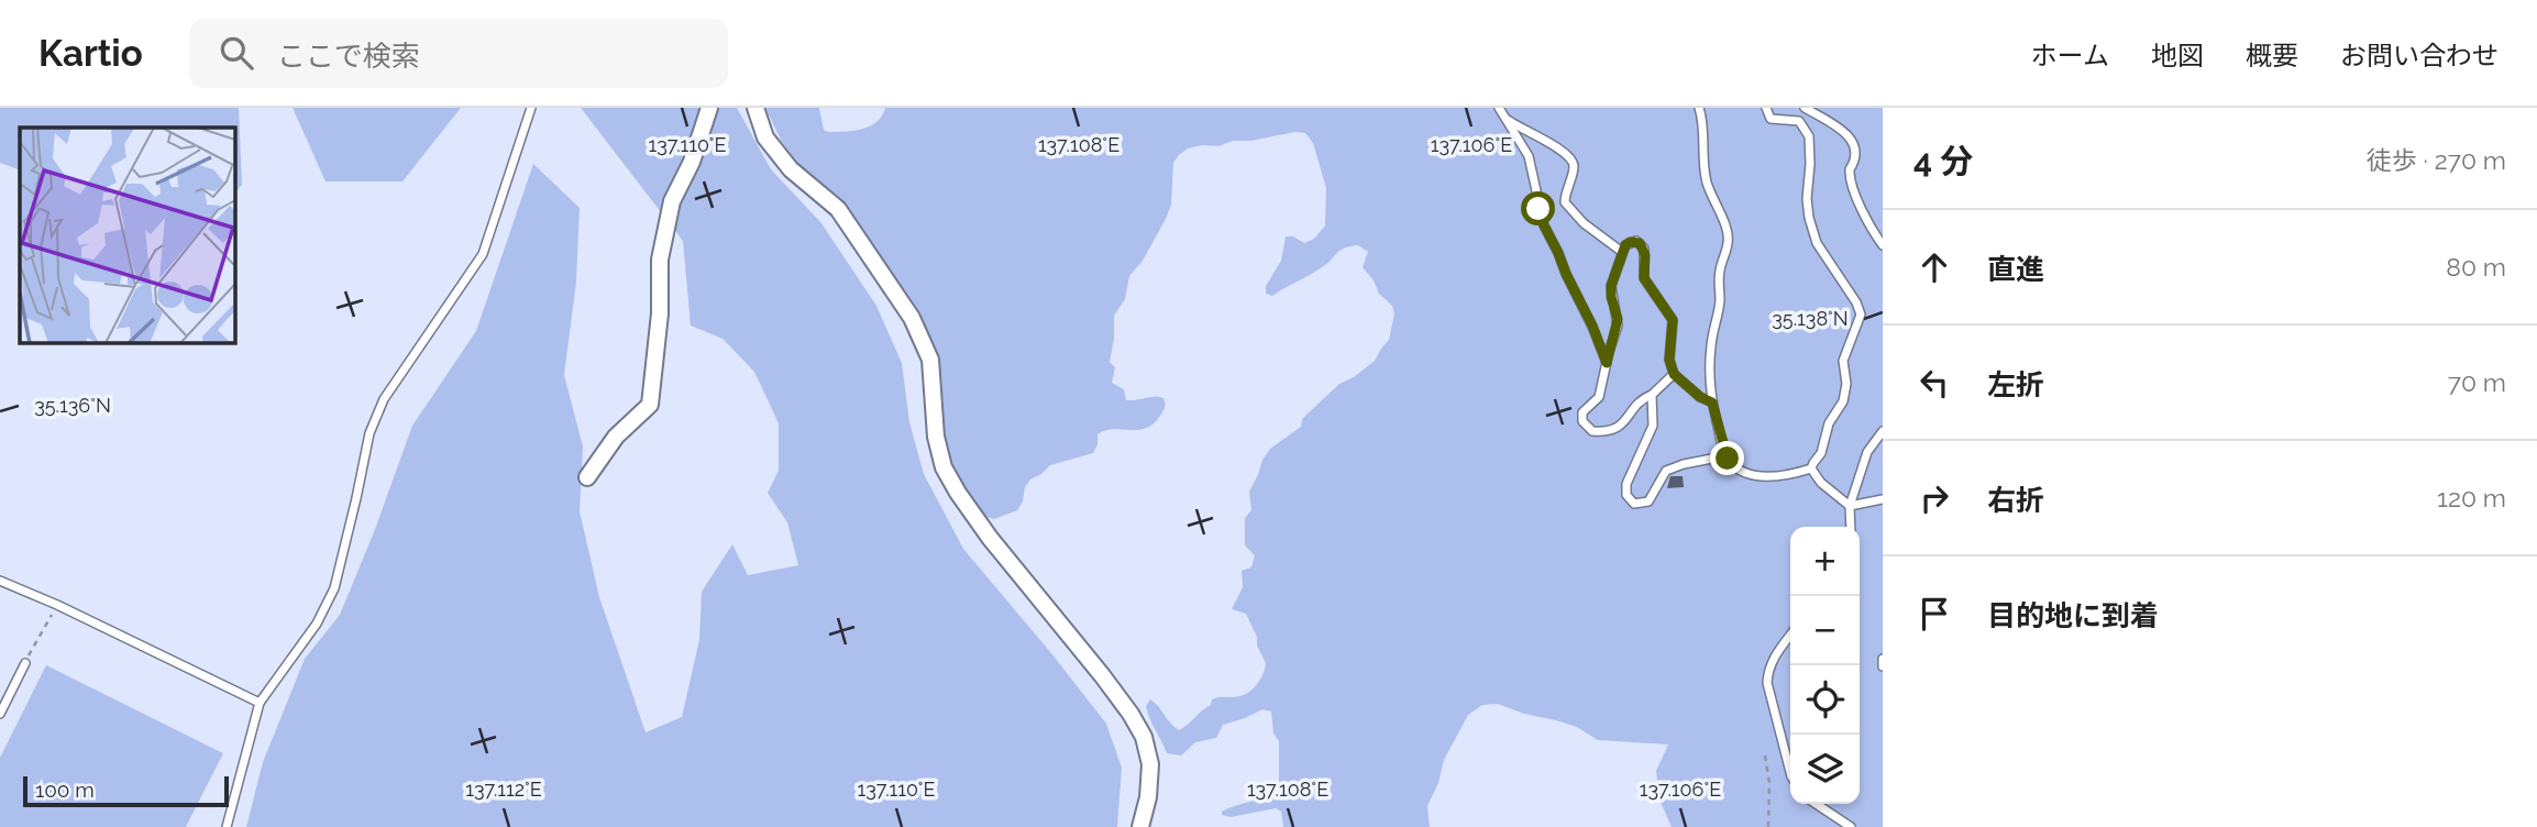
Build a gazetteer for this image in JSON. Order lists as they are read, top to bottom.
{
  "scale_bar": "100 m",
  "page": {
    "header": "Kartio",
    "search": "ここで検索",
    "nav": [
      "ホーム",
      "地図",
      "概要",
      "お問い合わせ"
    ],
    "heading": ["4 分", "徒歩 · 270 m"],
    "list": [
      ["直進", "80 m"],
      ["左折", "70 m"],
      ["右折", "120 m"],
      "目的地に到着"
    ],
    "map_buttons": ["+", "−"],
    "scale": "100 m"
  },
  "coordinates": [
    "137.110°E",
    "137.108°E",
    "137.106°E",
    "35.138°N",
    "35.136°N",
    "137.112°E"
  ]
}
